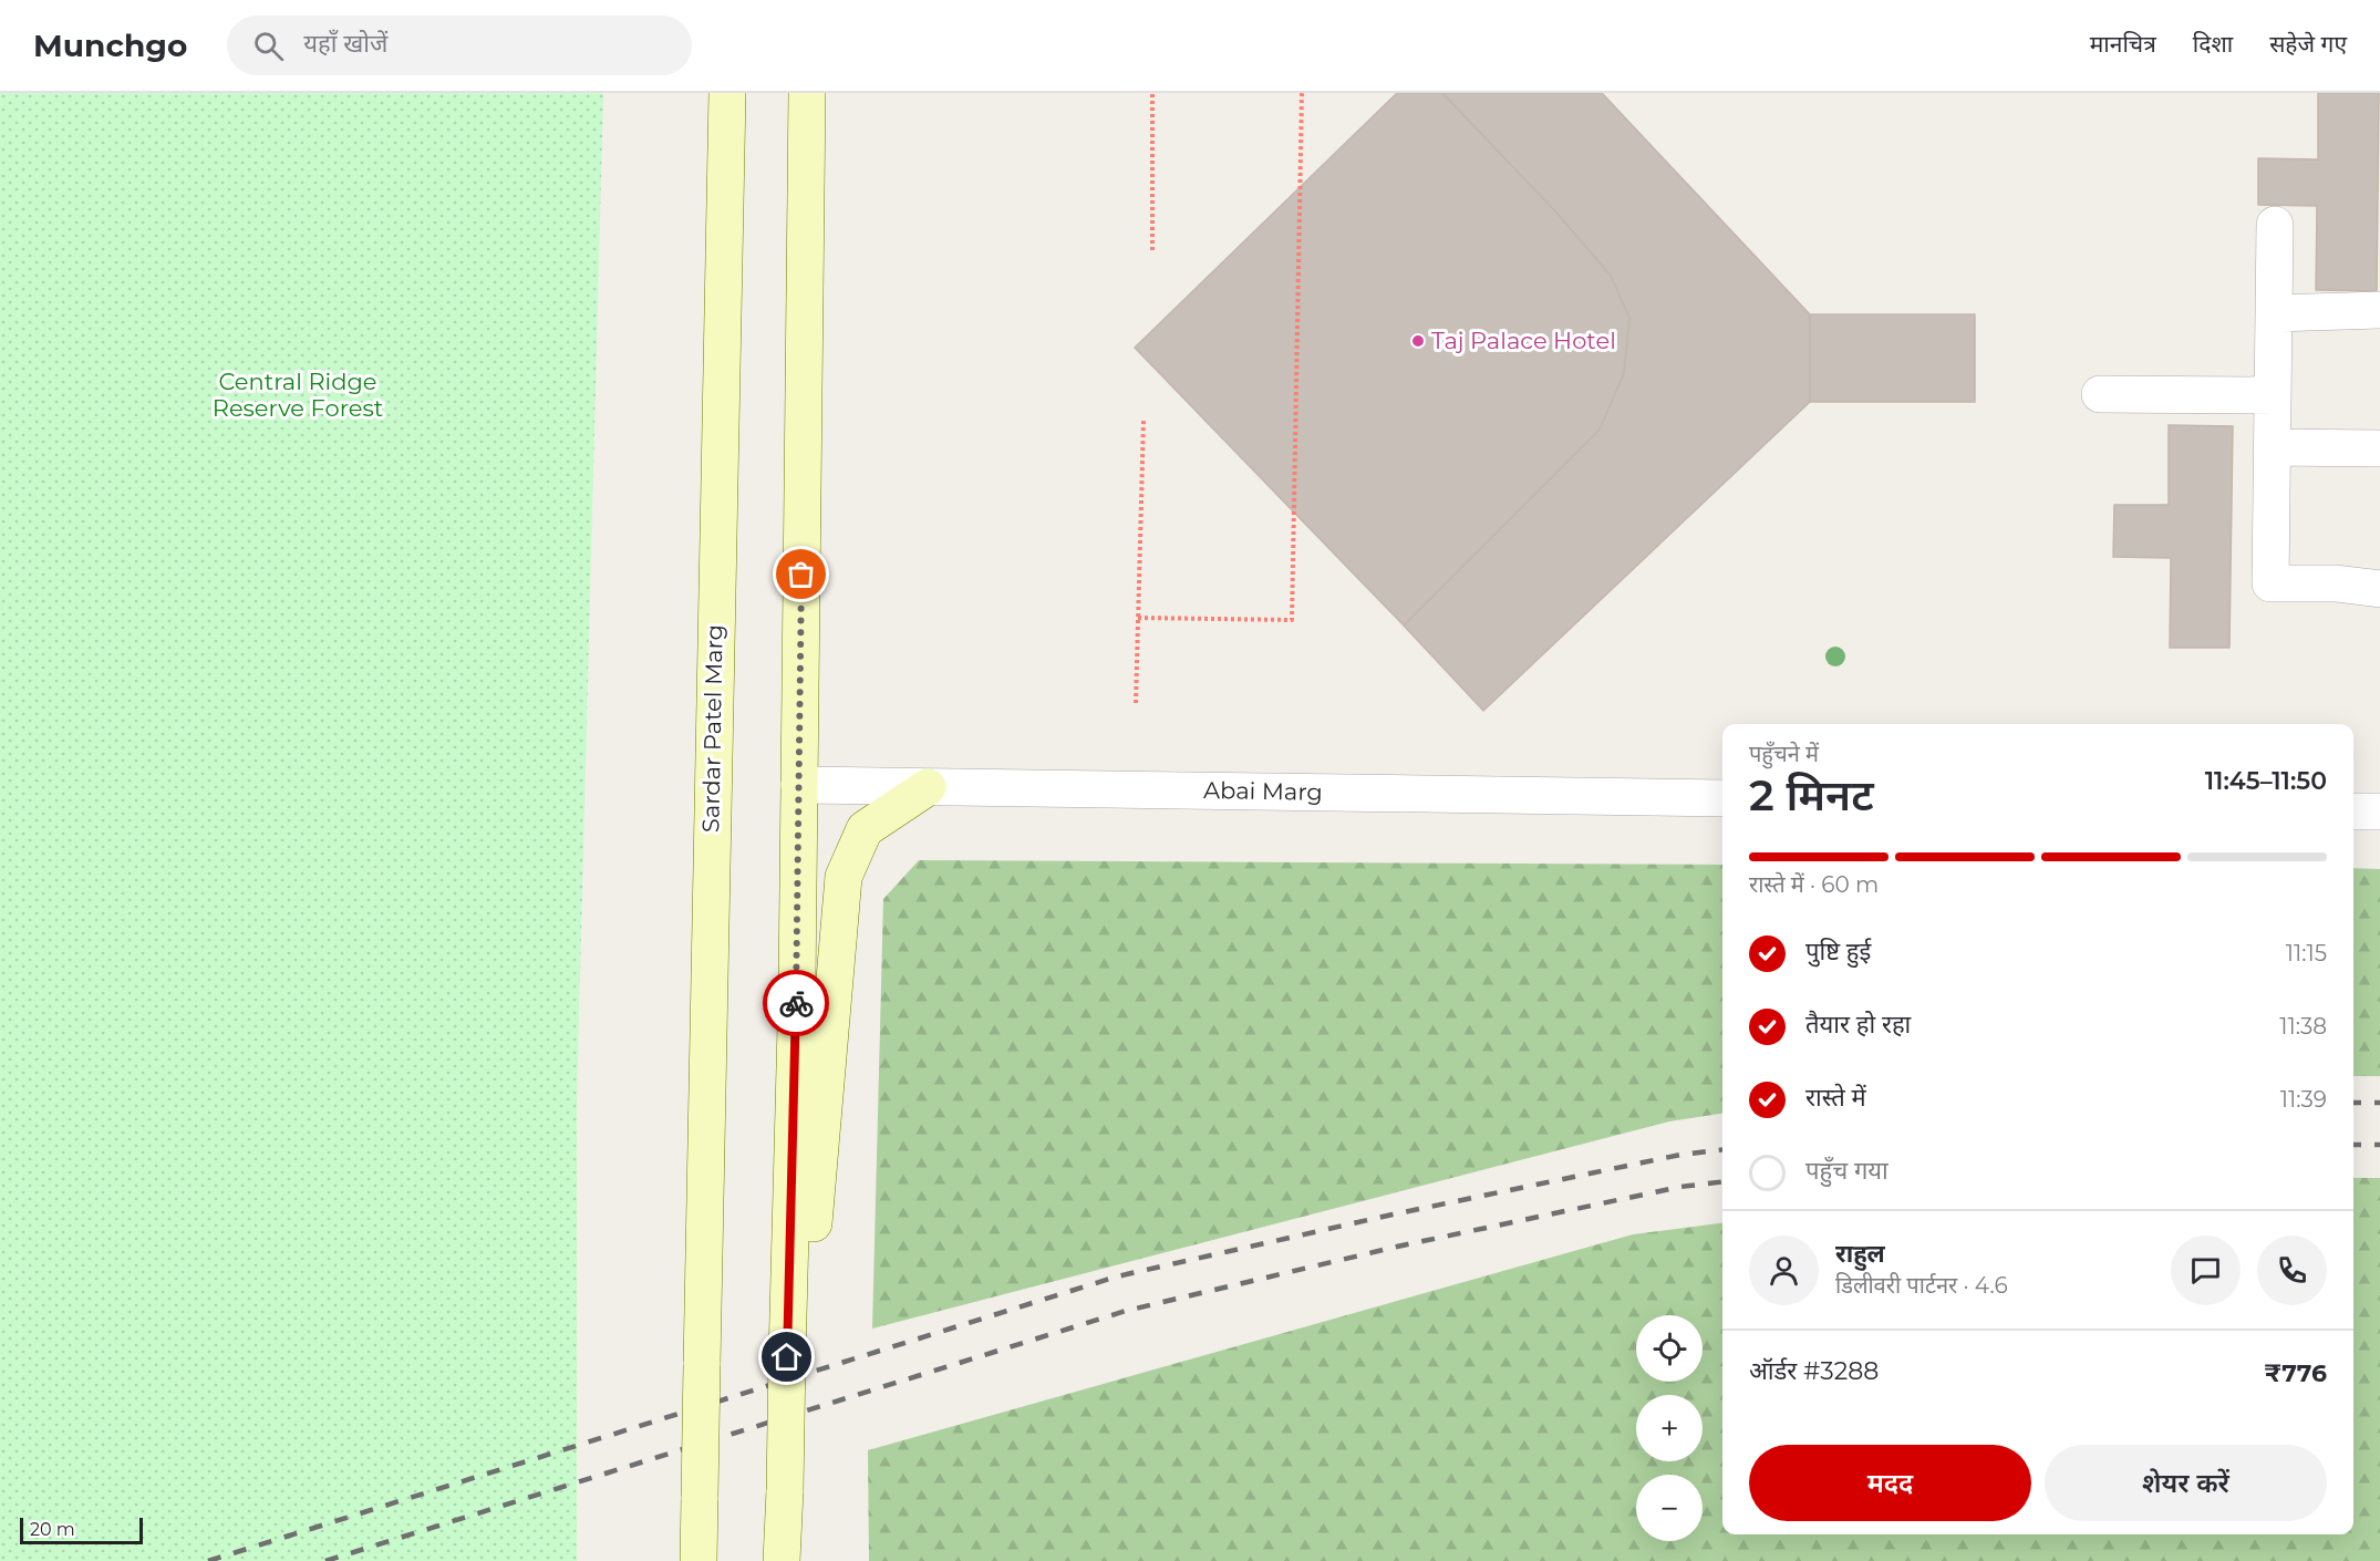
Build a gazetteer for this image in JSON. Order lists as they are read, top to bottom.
{
  "streets": {
    "main road": ["Sardar Patel Marg"],
    "street": ["Abai Marg"]
  },
  "parks": ["Central Ridge Reserve Forest"],
  "places": ["Taj Palace Hotel"],
  "scale_bar": "20 m",
  "page": {
    "header": "Munchgo",
    "search": "यहाँ खोजें",
    "nav": ["मानचित्र", "दिशा", "सहेजे गए"],
    "heading": ["2 मिनट", "पहुँचने में", "11:45–11:50"],
    "panel": [
      "राहुल",
      "डिलीवरी पार्टनर · 4.6",
      "ऑर्डर #3288",
      "₹776"
    ],
    "bar": "रास्ते में · 60 m",
    "list": [
      ["पुष्टि हुई", "11:15"],
      ["तैयार हो रहा", "11:38"],
      ["रास्ते में", "11:39"],
      "पहुँच गया"
    ],
    "map_buttons": ["+", "−"],
    "buttons": ["मदद", "शेयर करें"],
    "scale": "20 m"
  }
}
